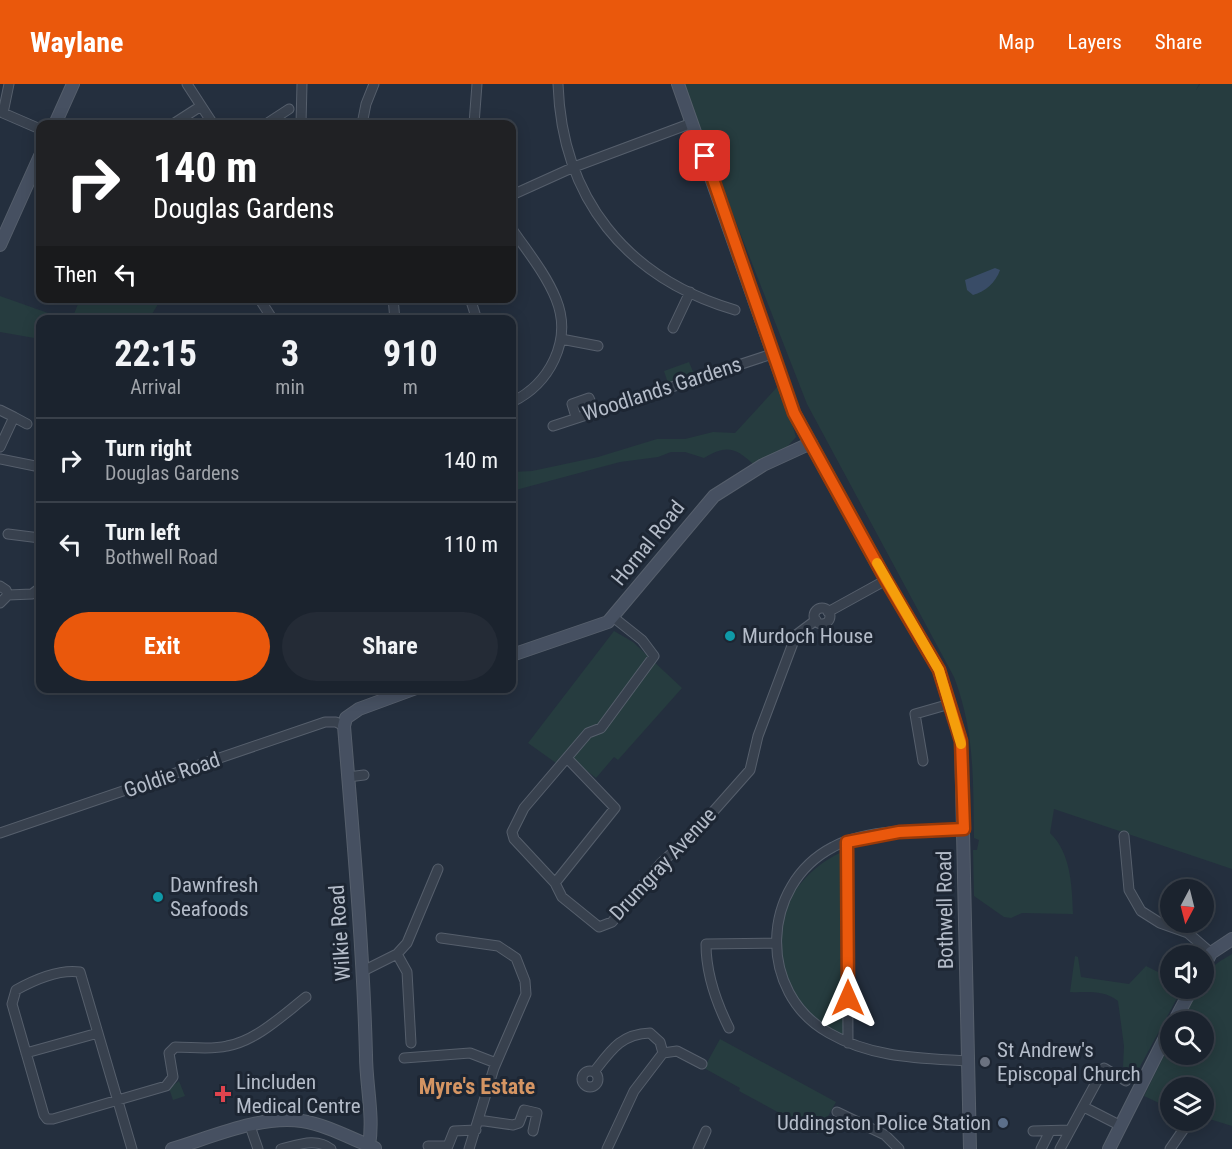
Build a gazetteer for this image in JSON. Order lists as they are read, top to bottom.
{
  "streets": {
    "main road": ["Hornal Road", "Bothwell Road", "Wilkie Road"],
    "street": ["Woodlands Gardens", "Goldie Road", "Drumgray Avenue"]
  },
  "crossings": [
    ["Woodlands Gardens", "Bothwell Road"],
    ["Hornal Road", "Drumgray Avenue"],
    ["Hornal Road", "Bothwell Road"],
    ["Goldie Road", "Wilkie Road"],
    ["Drumgray Avenue", "Bothwell Road"]
  ],
  "districts": ["Myre's Estate"],
  "places": {
    "other": [
      "Murdoch House",
      "Dawnfresh Seafoods",
      "St Andrew's Episcopal Church",
      "Uddingston Police Station"
    ],
    "health": ["Lincluden Medical Centre"]
  },
  "north": "bottom",
  "page": {
    "header": "Waylane",
    "nav": ["Map", "Layers", "Share"],
    "turn": ["140 m", "Douglas Gardens"],
    "then": "Then",
    "eta": [
      "22:15",
      "Arrival",
      "3",
      "min",
      "910",
      "m"
    ],
    "list": [
      {
        "name": "Turn right",
        "note": "Douglas Gardens",
        "value": "140 m"
      },
      {
        "name": "Turn left",
        "note": "Bothwell Road",
        "value": "110 m"
      }
    ],
    "buttons": ["Exit", "Share"]
  }
}
